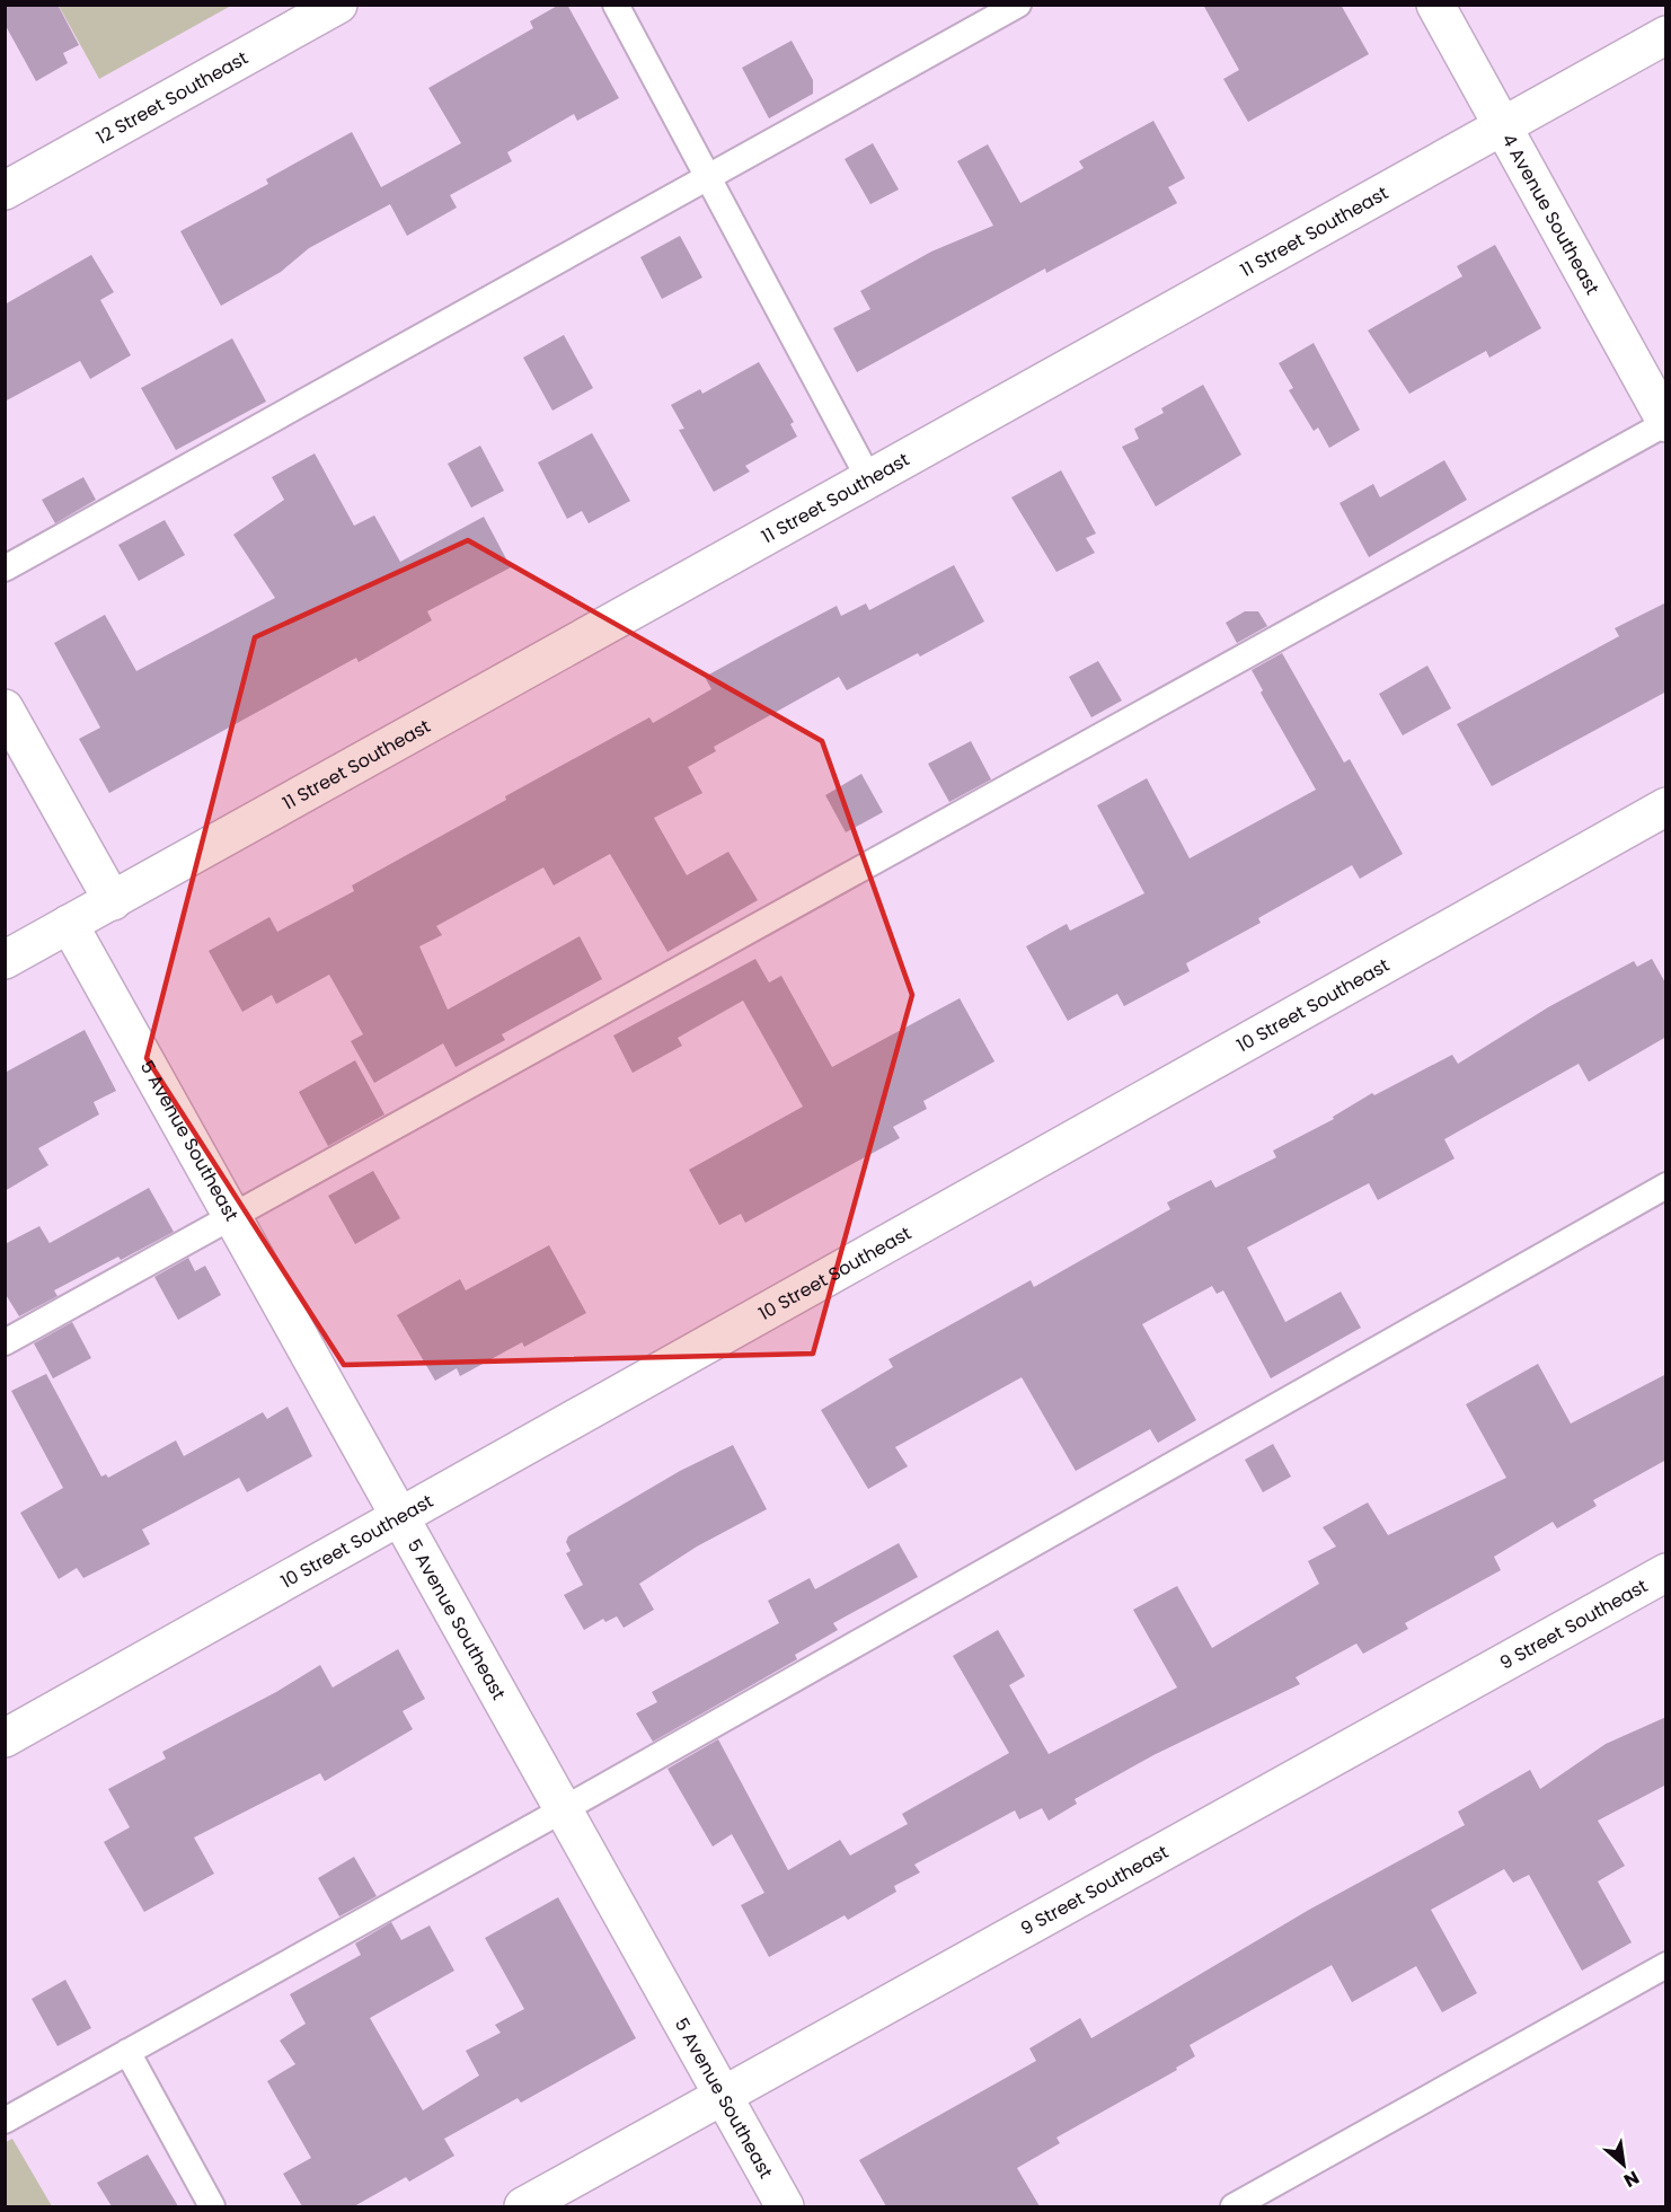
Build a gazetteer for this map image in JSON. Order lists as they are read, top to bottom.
{
  "streets": {
    "street": [
      "12 Street Southeast",
      "4 Avenue Southeast",
      "11 Street Southeast",
      "10 Street Southeast",
      "5 Avenue Southeast",
      "9 Street Southeast"
    ]
  },
  "crossings": [
    ["4 Avenue Southeast", "11 Street Southeast"],
    ["11 Street Southeast", "5 Avenue Southeast"],
    ["10 Street Southeast", "5 Avenue Southeast"],
    ["5 Avenue Southeast", "9 Street Southeast"]
  ],
  "north": "bottom right"
}
